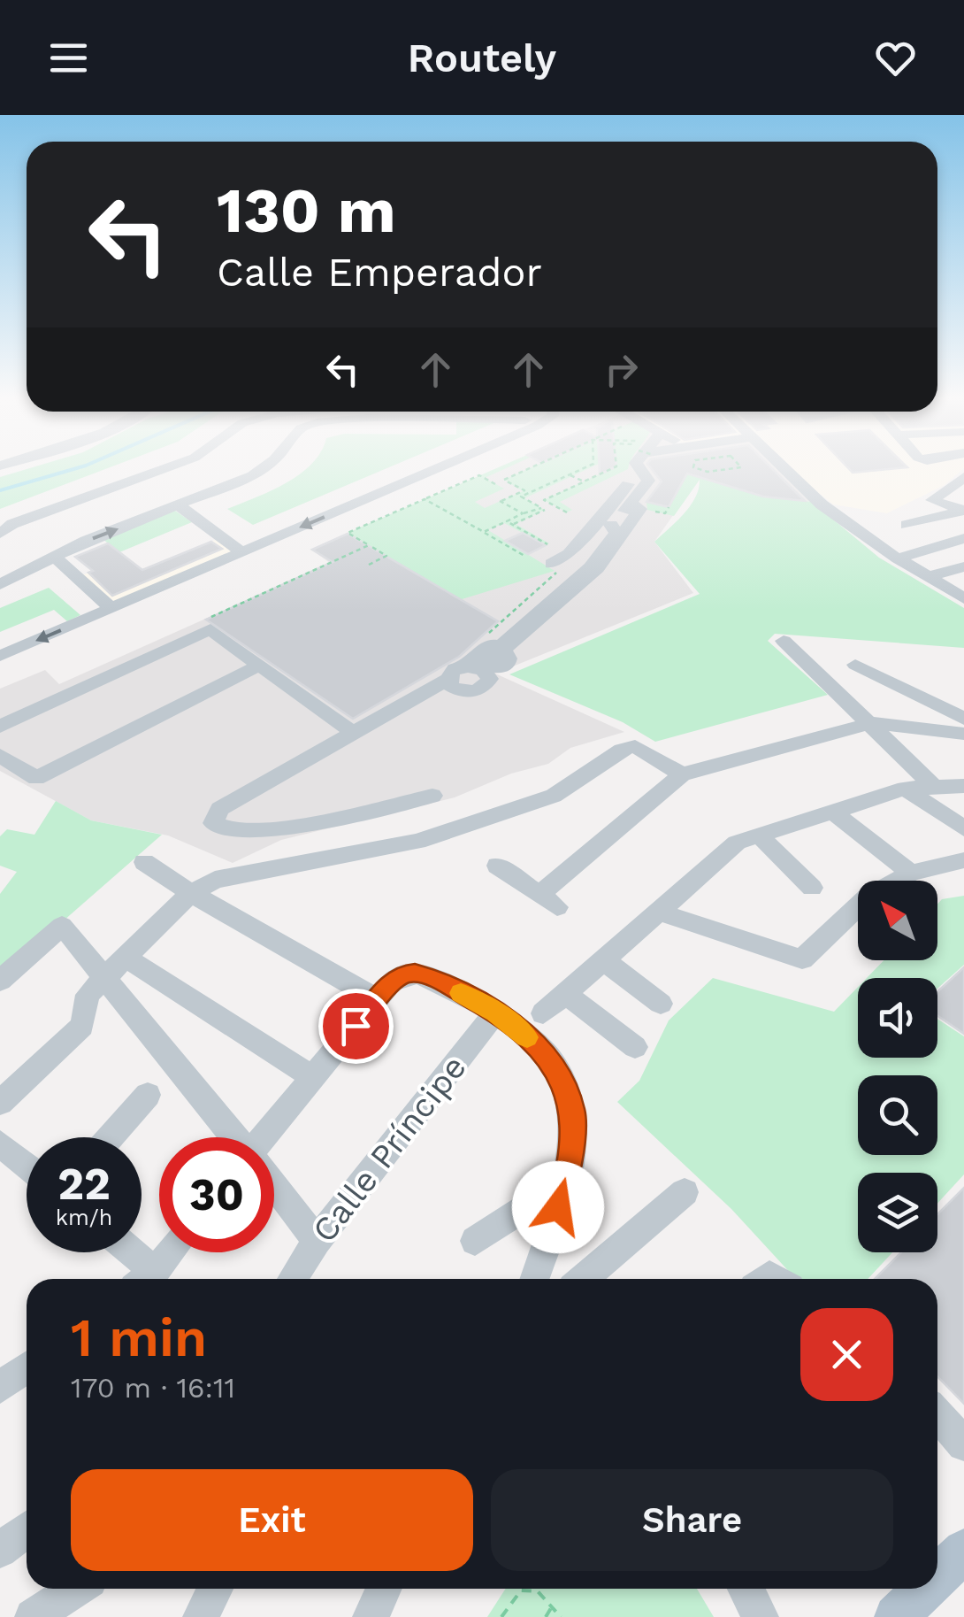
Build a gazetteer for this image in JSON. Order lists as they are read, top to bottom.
{
  "streets": {
    "street": ["Calle Príncipe"]
  },
  "north": "top left",
  "page": {
    "header": "Routely",
    "turn": ["130 m", "Calle Emperador"],
    "speed": "22 km/h",
    "limit": "30",
    "heading": ["1 min", "170 m · 16:11"],
    "buttons": ["Exit", "Share"]
  }
}
